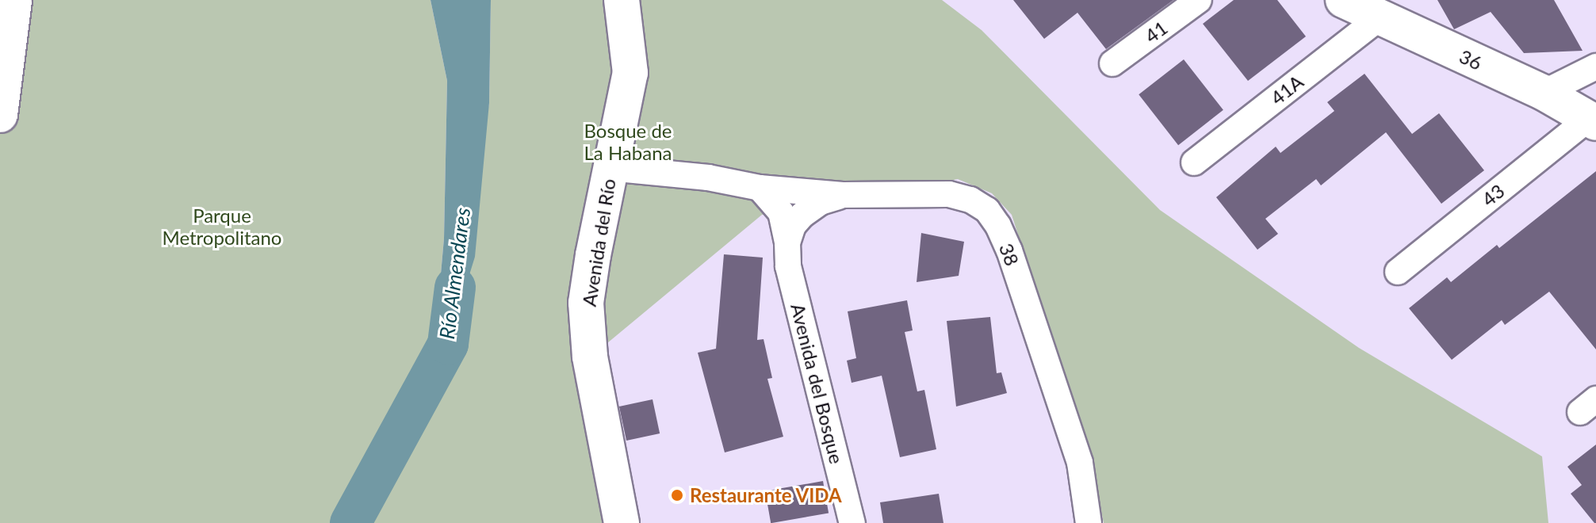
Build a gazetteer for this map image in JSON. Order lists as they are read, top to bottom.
{
  "streets": {
    "street": [
      "41",
      "36",
      "41A",
      "43",
      "Avenida del Río",
      "38",
      "Avenida del Bosque"
    ]
  },
  "crossings": [
    ["36", "41A"],
    ["36", "43"],
    ["38", "Avenida del Bosque"]
  ],
  "water": ["Río Almendares"],
  "parks": ["Bosque de La Habana", "Parque Metropolitano"],
  "places": ["Restaurante VIDA"]
}
